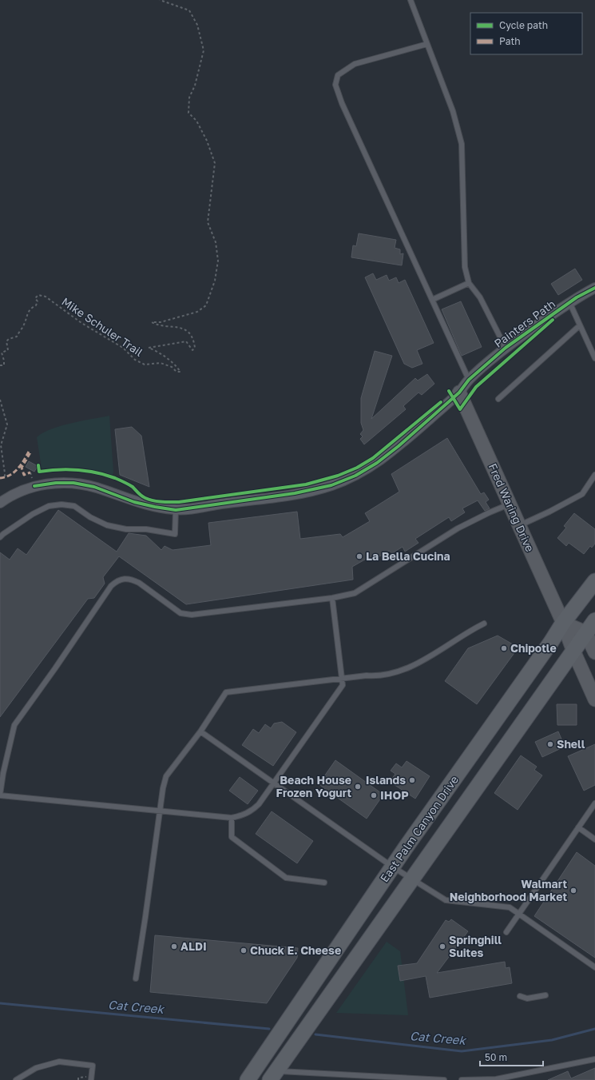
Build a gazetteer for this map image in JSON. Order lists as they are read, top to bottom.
{
  "streets": {
    "main road": ["East Palm Canyon Drive"],
    "street": ["Painters Path", "Fred Waring Drive"],
    "path": ["Mike Schuler Trail"]
  },
  "crossings": [
    ["Painters Path", "Fred Waring Drive"],
    ["Fred Waring Drive", "East Palm Canyon Drive"]
  ],
  "water": ["Cat Creek"],
  "places": [
    "La Bella Cucina",
    "Chipotle",
    "Shell",
    "Islands",
    "Beach House Frozen Yogurt",
    "IHOP",
    "Walmart Neighborhood Market",
    "ALDI",
    "Springhill Suites",
    "Chuck E. Cheese"
  ],
  "legend": ["Cycle path", "Path"],
  "scale_bar": "50 m"
}
